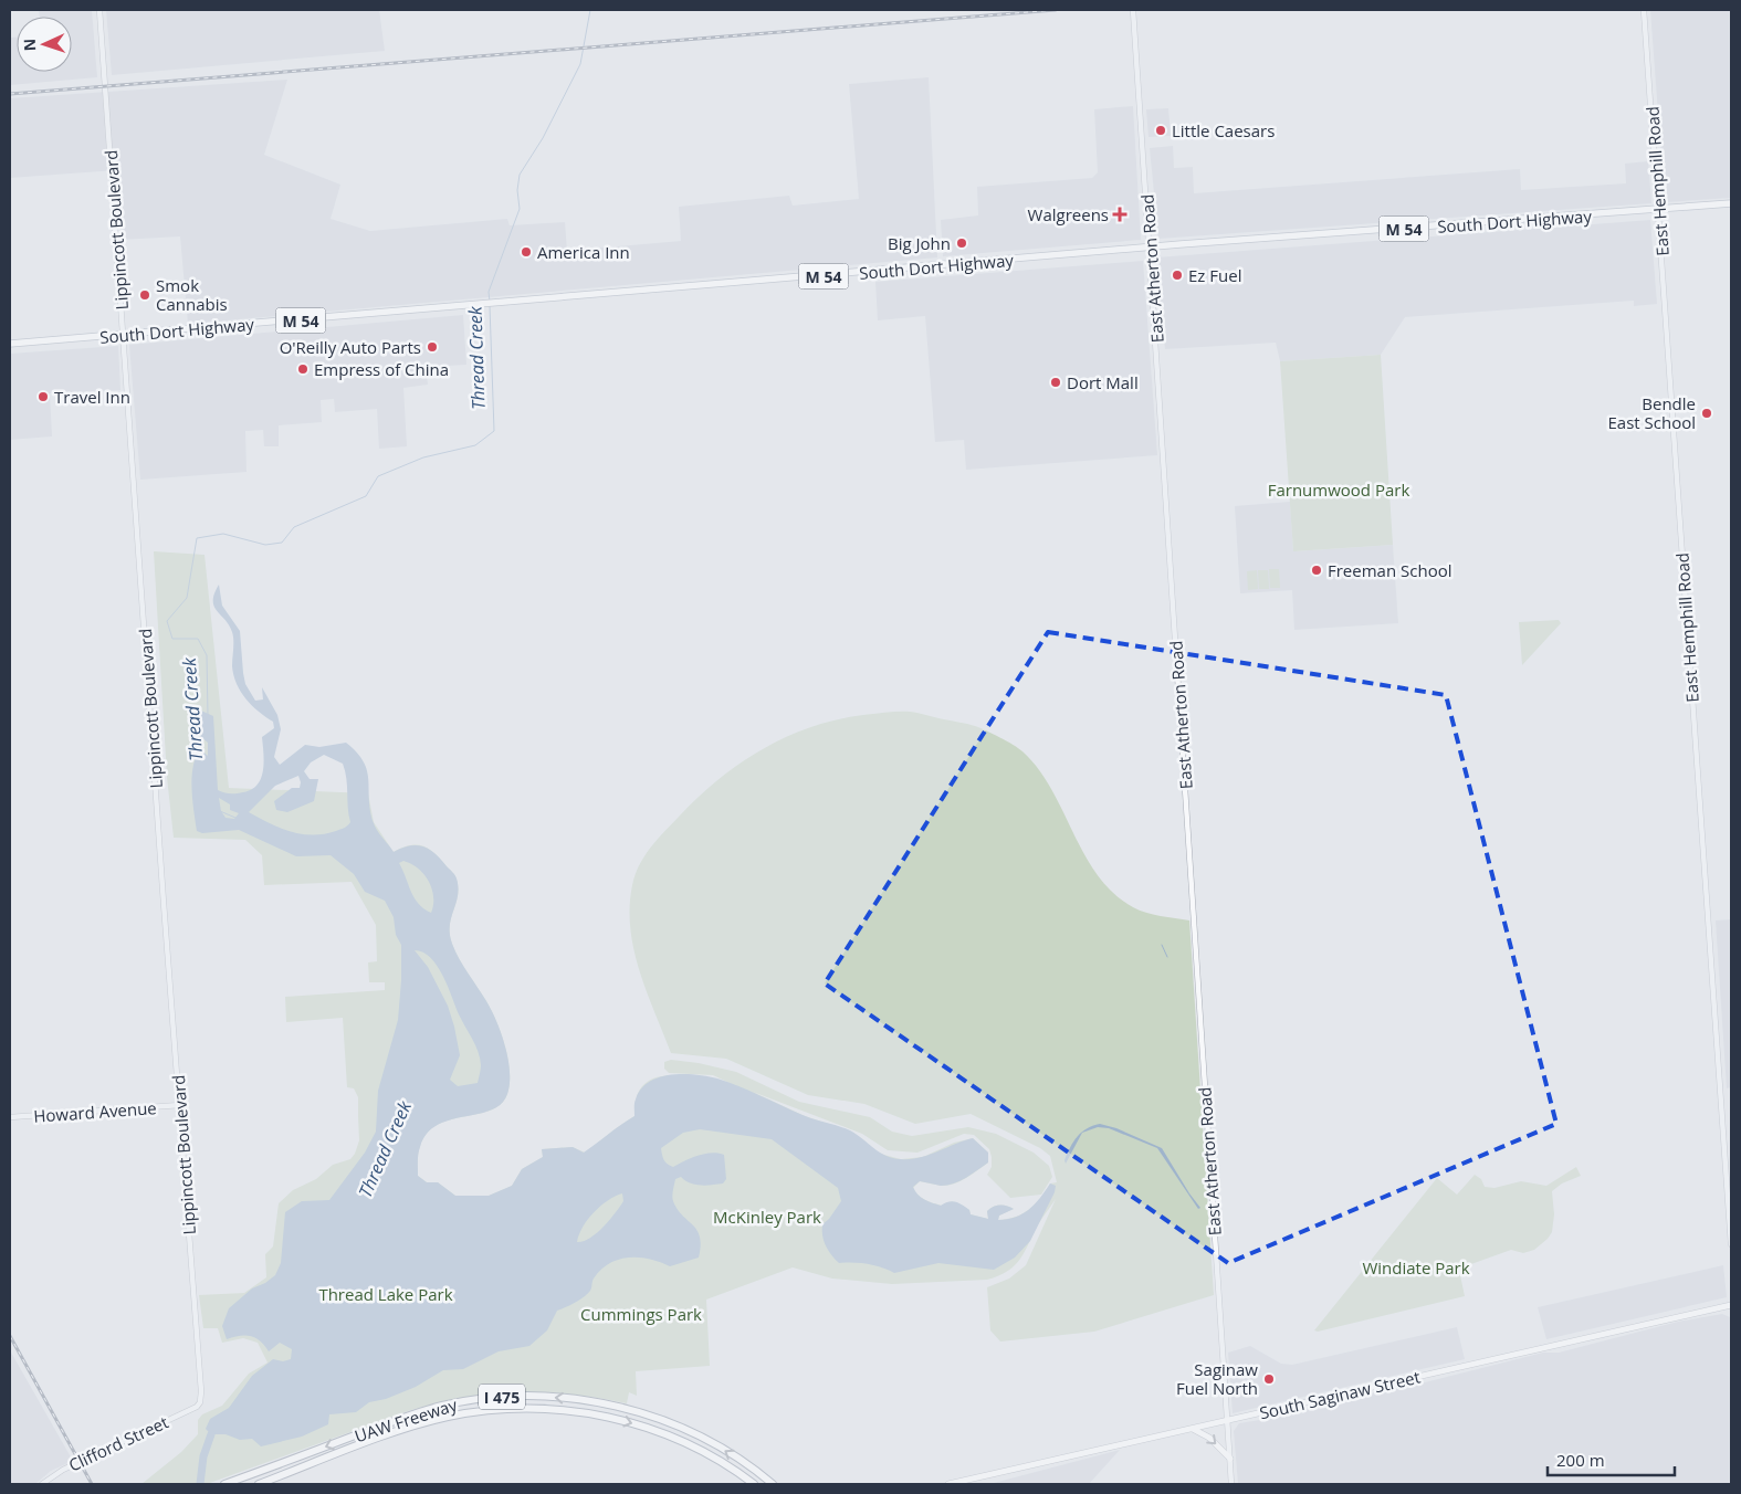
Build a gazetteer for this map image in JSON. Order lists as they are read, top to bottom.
{
  "streets": {
    "highway": ["I 475", "UAW Freeway"],
    "main road": ["South Dort Highway", "M 54", "South Saginaw Street"],
    "street": [
      "East Hemphill Road",
      "Lippincott Boulevard",
      "East Atherton Road",
      "Howard Avenue",
      "Clifford Street"
    ]
  },
  "crossings": [
    ["East Hemphill Road", "South Dort Highway"],
    ["South Dort Highway", "Lippincott Boulevard"],
    ["South Dort Highway", "East Atherton Road"],
    ["Lippincott Boulevard", "Howard Avenue"],
    ["Lippincott Boulevard", "Clifford Street"],
    ["East Atherton Road", "South Saginaw Street"]
  ],
  "water": ["Thread Creek"],
  "parks": [
    "Farnumwood Park",
    "McKinley Park",
    "Windiate Park",
    "Thread Lake Park",
    "Cummings Park"
  ],
  "places": {
    "other": [
      "Little Caesars",
      "Big John",
      "America Inn",
      "Ez Fuel",
      "Smok Cannabis",
      "O'Reilly Auto Parts",
      "Empress of China",
      "Dort Mall",
      "Travel Inn",
      "Bendle East School",
      "Freeman School",
      "Saginaw Fuel North"
    ],
    "health": ["Walgreens"]
  },
  "scale_bar": "200 m",
  "north": "left"
}
